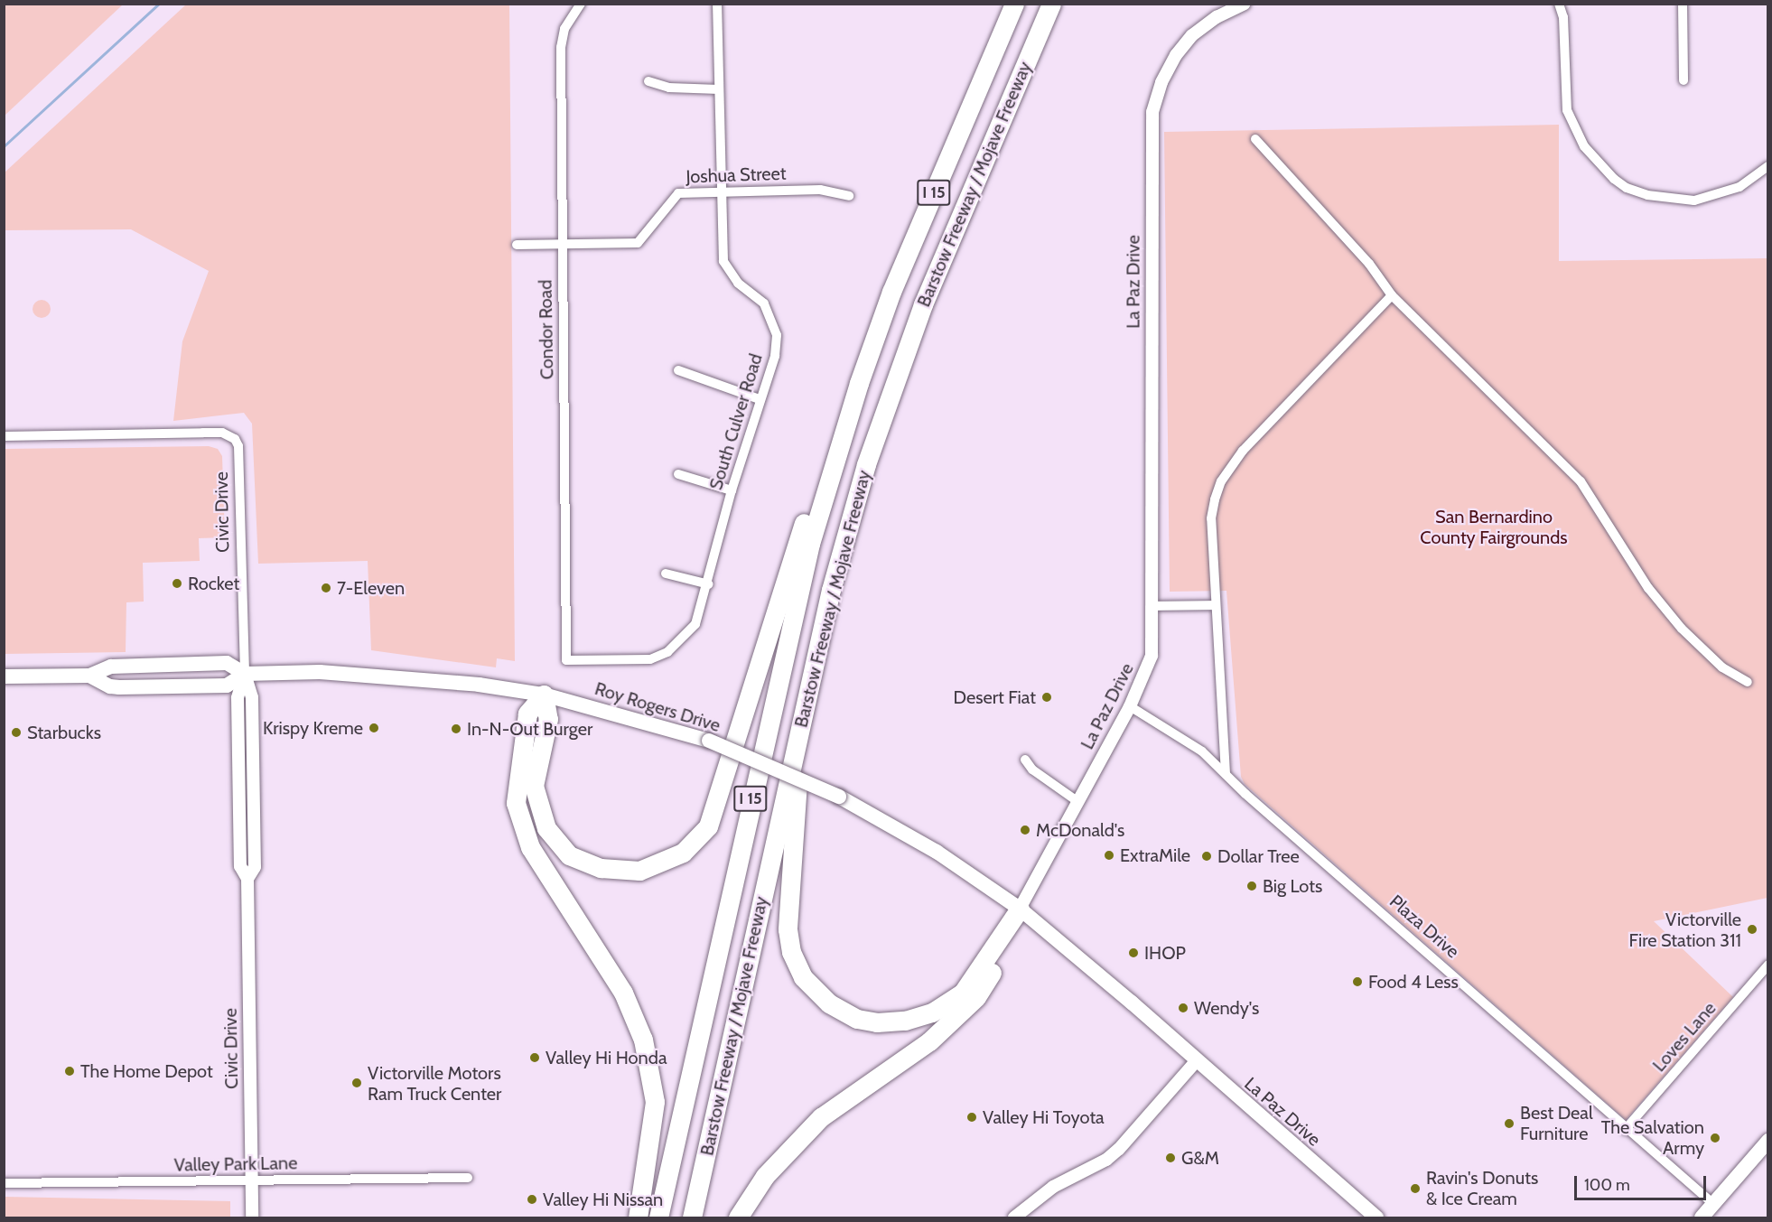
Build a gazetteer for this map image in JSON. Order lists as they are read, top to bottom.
{
  "streets": {
    "highway": ["Barstow Freeway / Mojave Freeway", "I 15"],
    "main road": ["La Paz Drive", "Roy Rogers Drive"],
    "street": [
      "Joshua Street",
      "Condor Road",
      "South Culver Road",
      "Civic Drive",
      "Plaza Drive",
      "Loves Lane",
      "Valley Park Lane"
    ]
  },
  "crossings": [
    ["Joshua Street", "Condor Road"],
    ["Joshua Street", "South Culver Road"],
    ["La Paz Drive", "Roy Rogers Drive"],
    ["La Paz Drive", "Plaza Drive"],
    ["Condor Road", "South Culver Road"],
    ["Civic Drive", "Roy Rogers Drive"],
    ["Civic Drive", "Valley Park Lane"],
    ["Plaza Drive", "Loves Lane"]
  ],
  "parks": ["San Bernardino County Fairgrounds"],
  "places": [
    "Rocket",
    "7-Eleven",
    "Desert Fiat",
    "Krispy Kreme",
    "In-N-Out Burger",
    "Starbucks",
    "McDonald's",
    "ExtraMile",
    "Dollar Tree",
    "Big Lots",
    "Victorville Fire Station 311",
    "IHOP",
    "Food 4 Less",
    "Wendy's",
    "Valley Hi Honda",
    "The Home Depot",
    "Victorville Motors Ram Truck Center",
    "Valley Hi Toyota",
    "Best Deal Furniture",
    "The Salvation Army",
    "G&M",
    "Ravin's Donuts & Ice Cream",
    "Valley Hi Nissan"
  ],
  "scale_bar": "100 m"
}
